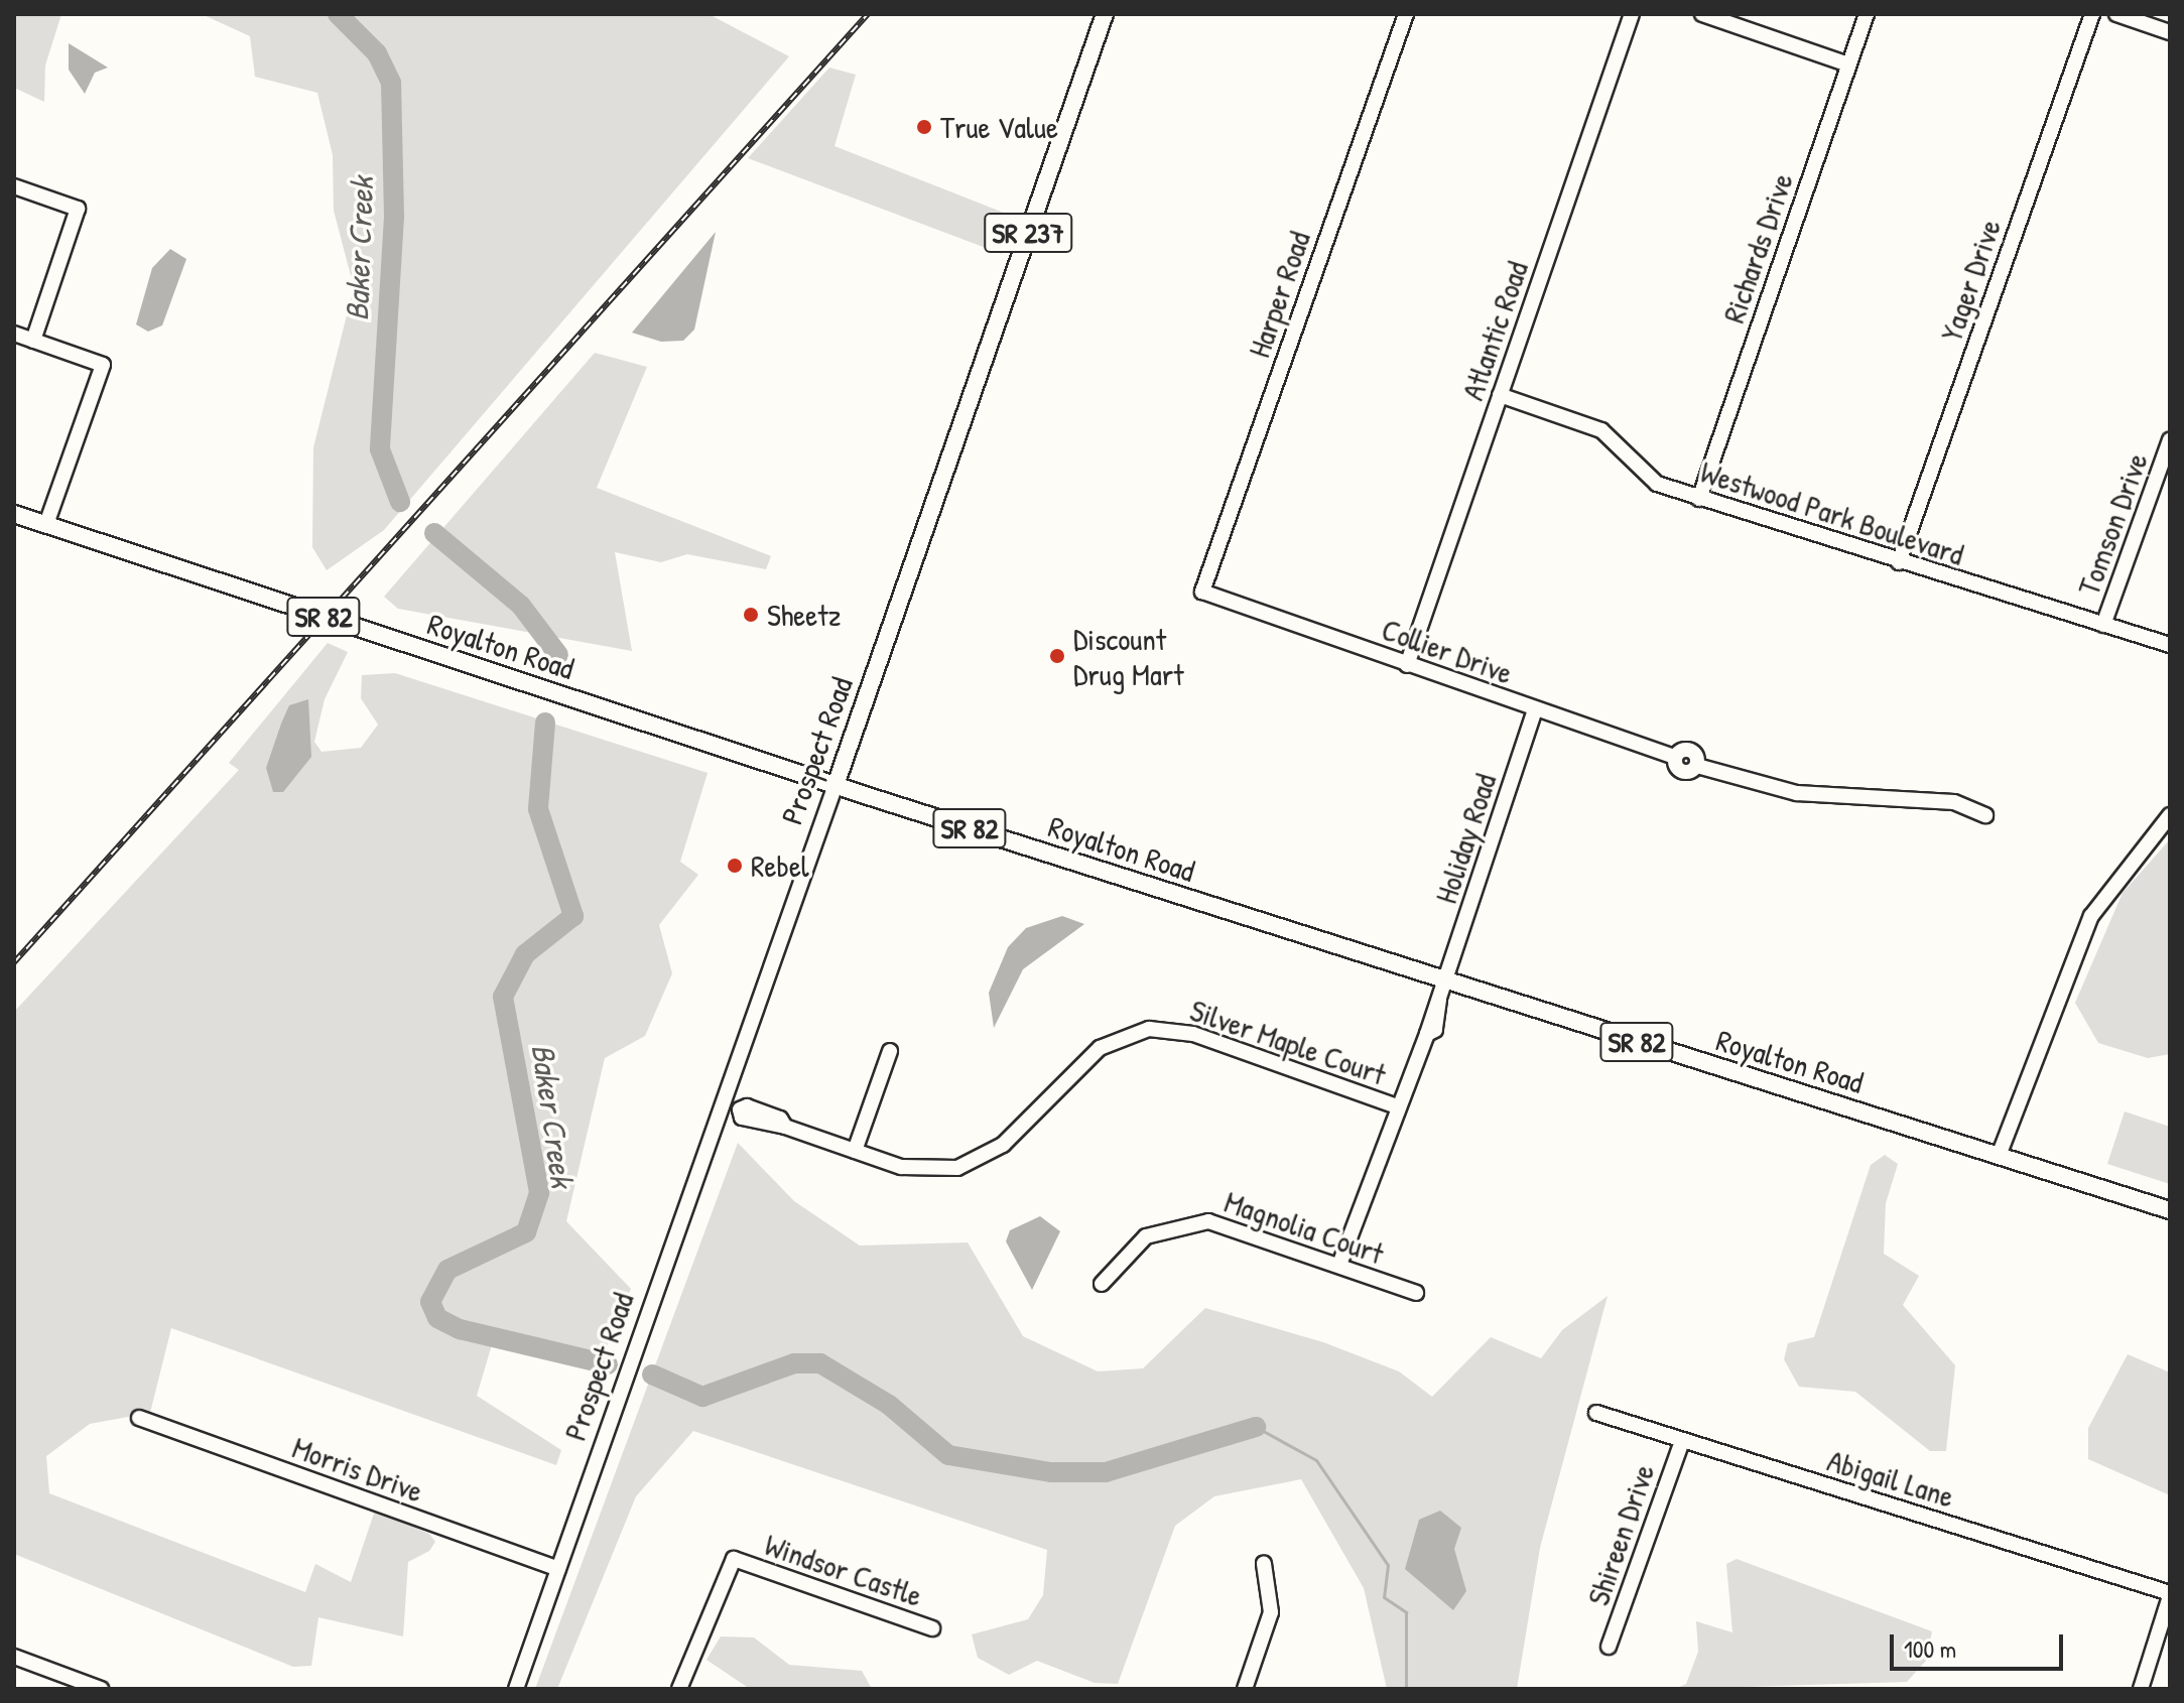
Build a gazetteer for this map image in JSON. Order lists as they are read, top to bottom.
{
  "streets": {
    "main road": [
      "SR 237",
      "SR 82",
      "Royalton Road",
      "Prospect Road"
    ],
    "street": [
      "Richards Drive",
      "Yager Drive",
      "Harper Road",
      "Atlantic Road",
      "Westwood Park Boulevard",
      "Tomson Drive",
      "Collier Drive",
      "Holiday Road",
      "Silver Maple Court",
      "Magnolia Court",
      "Morris Drive",
      "Abigail Lane",
      "Shireen Drive",
      "Windsor Castle"
    ]
  },
  "crossings": [
    ["Richards Drive", "Westwood Park Boulevard"],
    ["Yager Drive", "Westwood Park Boulevard"],
    ["Harper Road", "Collier Drive"],
    ["Atlantic Road", "Westwood Park Boulevard"],
    ["Atlantic Road", "Collier Drive"],
    ["Westwood Park Boulevard", "Tomson Drive"],
    ["Royalton Road", "Prospect Road"],
    ["Royalton Road", "Holiday Road"],
    ["Collier Drive", "Holiday Road"],
    ["Prospect Road", "Silver Maple Court"],
    ["Prospect Road", "Morris Drive"],
    ["Holiday Road", "Silver Maple Court"],
    ["Holiday Road", "Magnolia Court"],
    ["Abigail Lane", "Shireen Drive"]
  ],
  "water": ["Baker Creek"],
  "places": [
    "True Value",
    "Sheetz",
    "Discount Drug Mart",
    "Rebel"
  ],
  "scale_bar": "100 m"
}
